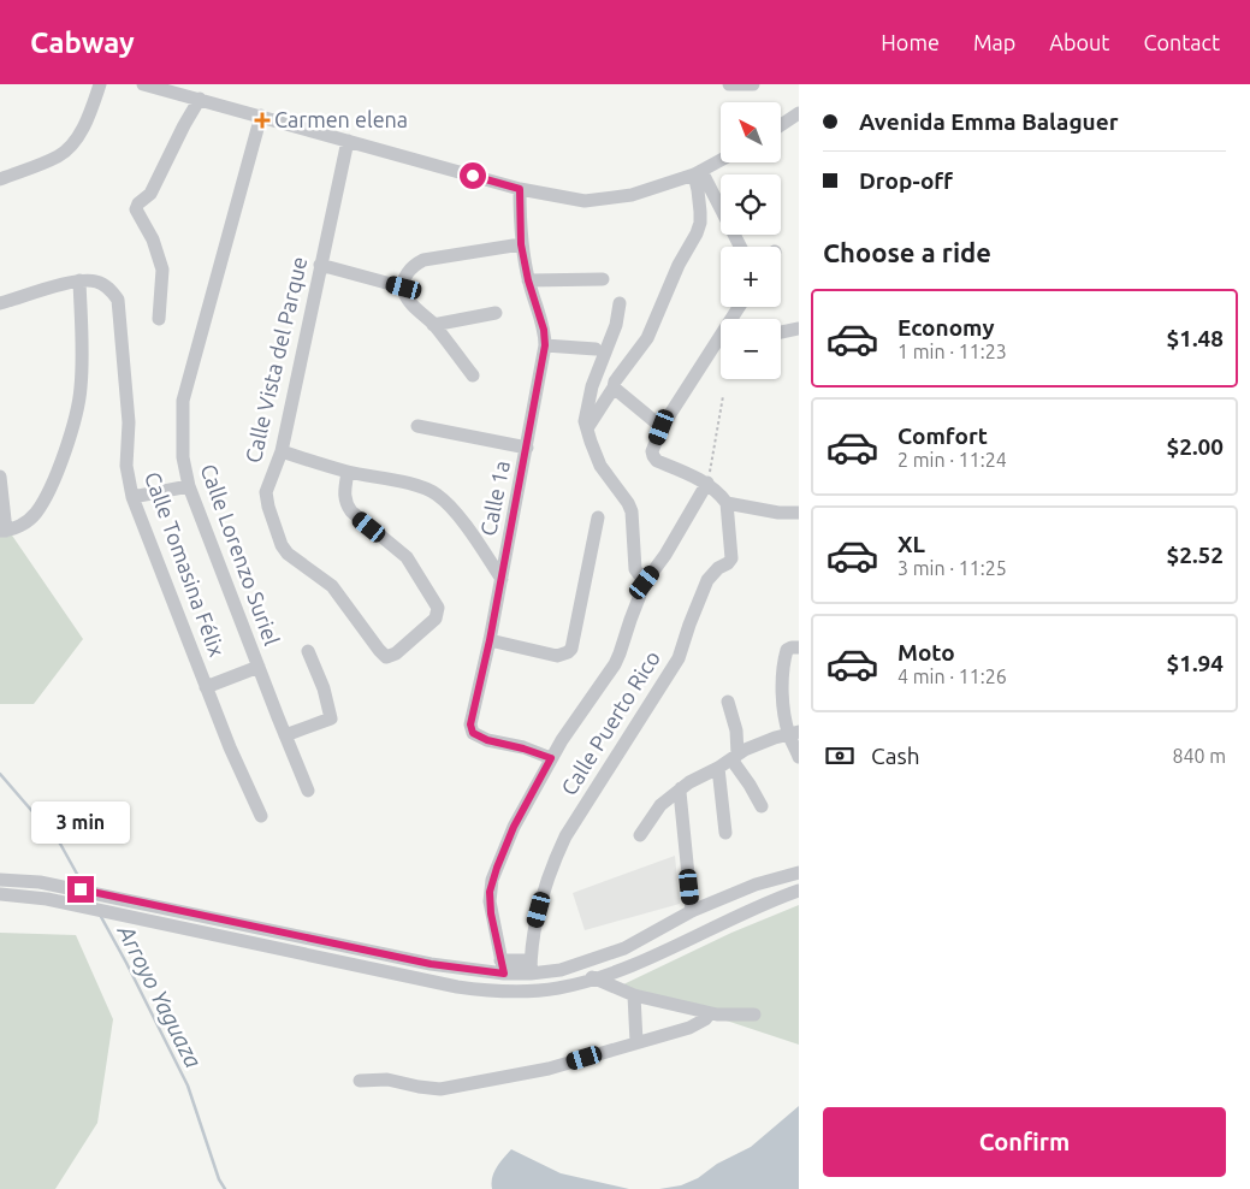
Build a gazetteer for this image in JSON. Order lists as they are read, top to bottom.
{
  "streets": {
    "street": [
      "Calle Vista del Parque",
      "Calle 1a",
      "Calle Lorenzo Suriel",
      "Calle Tomasina Félix",
      "Calle Puerto Rico"
    ]
  },
  "water": ["Arroyo Yaguaza"],
  "places": {
    "health": ["Carmen elena"]
  },
  "north": "top left",
  "page": {
    "header": "Cabway",
    "nav": [
      "Home",
      "Map",
      "About",
      "Contact"
    ],
    "banner": ["Avenida Emma Balaguer", "Drop-off"],
    "map_buttons": ["+", "−"],
    "heading": "Choose a ride",
    "list": [
      {
        "name": "Economy",
        "note": "1 min · 11:23",
        "value": "$1.48"
      },
      {
        "name": "Comfort",
        "note": "2 min · 11:24",
        "value": "$2.00"
      },
      {
        "name": "XL",
        "note": "3 min · 11:25",
        "value": "$2.52"
      },
      {
        "name": "Moto",
        "note": "4 min · 11:26",
        "value": "$1.94"
      }
    ],
    "pay": ["Cash", "840 m"],
    "bubble": "3 min",
    "buttons": "Confirm"
  }
}
